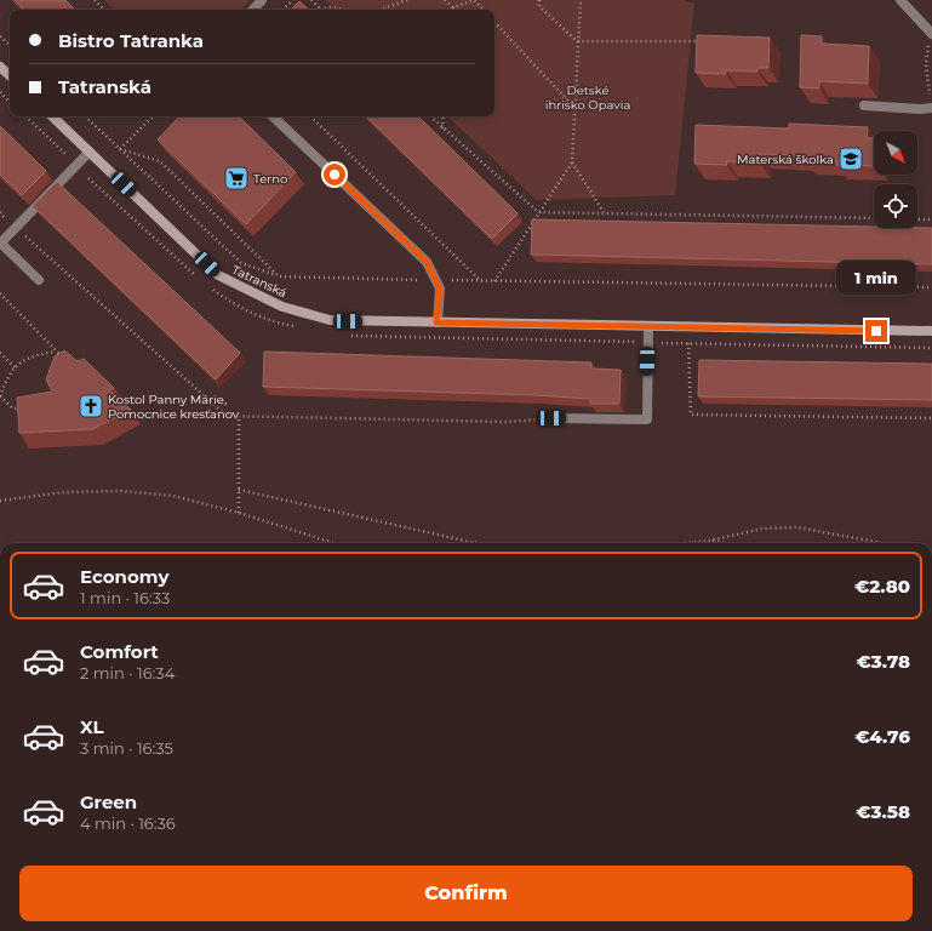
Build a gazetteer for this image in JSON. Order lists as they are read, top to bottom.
{
  "streets": {
    "street": ["Tatranská"]
  },
  "parks": ["Detské ihrisko Opavia"],
  "places": {
    "school or university": ["Materská školka"],
    "supermarket": ["Terno"],
    "church": ["Kostol Panny Márie, Pomocnice kresťanov"]
  },
  "north": "bottom right",
  "page": {
    "banner": ["Bistro Tatranka", "Tatranská"],
    "bubble": "1 min",
    "list": [
      {
        "name": "Economy",
        "note": "1 min · 16:33",
        "value": "€2.80"
      },
      {
        "name": "Comfort",
        "note": "2 min · 16:34",
        "value": "€3.78"
      },
      {
        "name": "XL",
        "note": "3 min · 16:35",
        "value": "€4.76"
      },
      {
        "name": "Green",
        "note": "4 min · 16:36",
        "value": "€3.58"
      }
    ],
    "buttons": "Confirm"
  }
}
